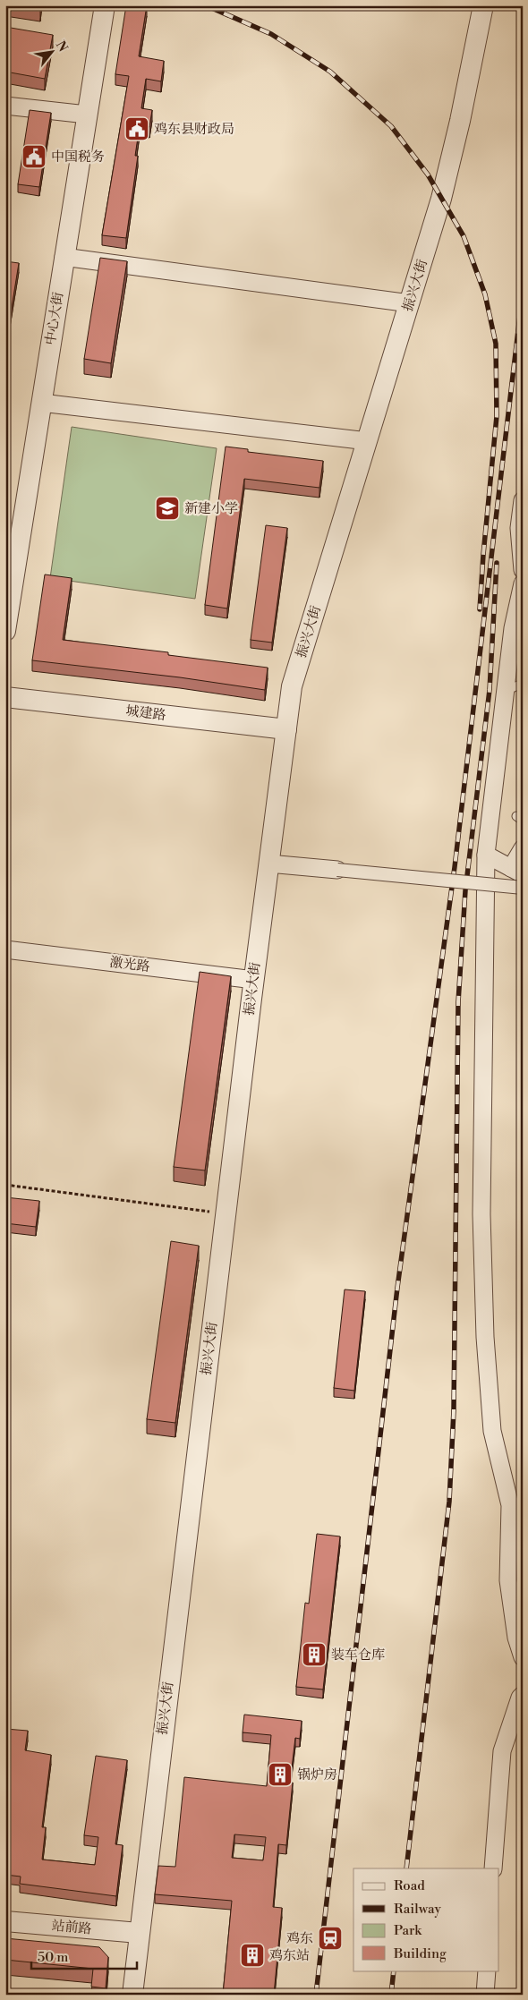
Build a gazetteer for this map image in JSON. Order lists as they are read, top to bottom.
{
  "streets": {
    "street": [
      "振兴大街",
      "中心大街",
      "城建路",
      "激光路",
      "站前路"
    ]
  },
  "crossings": [
    ["振兴大街", "城建路"],
    ["振兴大街", "激光路"],
    ["振兴大街", "站前路"]
  ],
  "places": {
    "public building": ["鸡东县财政局", "中国税务"],
    "school or university": ["新建小学"],
    "building": ["装车仓库", "锅炉房", "鸡东站"],
    "station": ["鸡东"]
  },
  "legend": [
    "Road",
    "Railway",
    "Park",
    "Building"
  ],
  "scale_bar": "50 m",
  "north": "top right"
}
